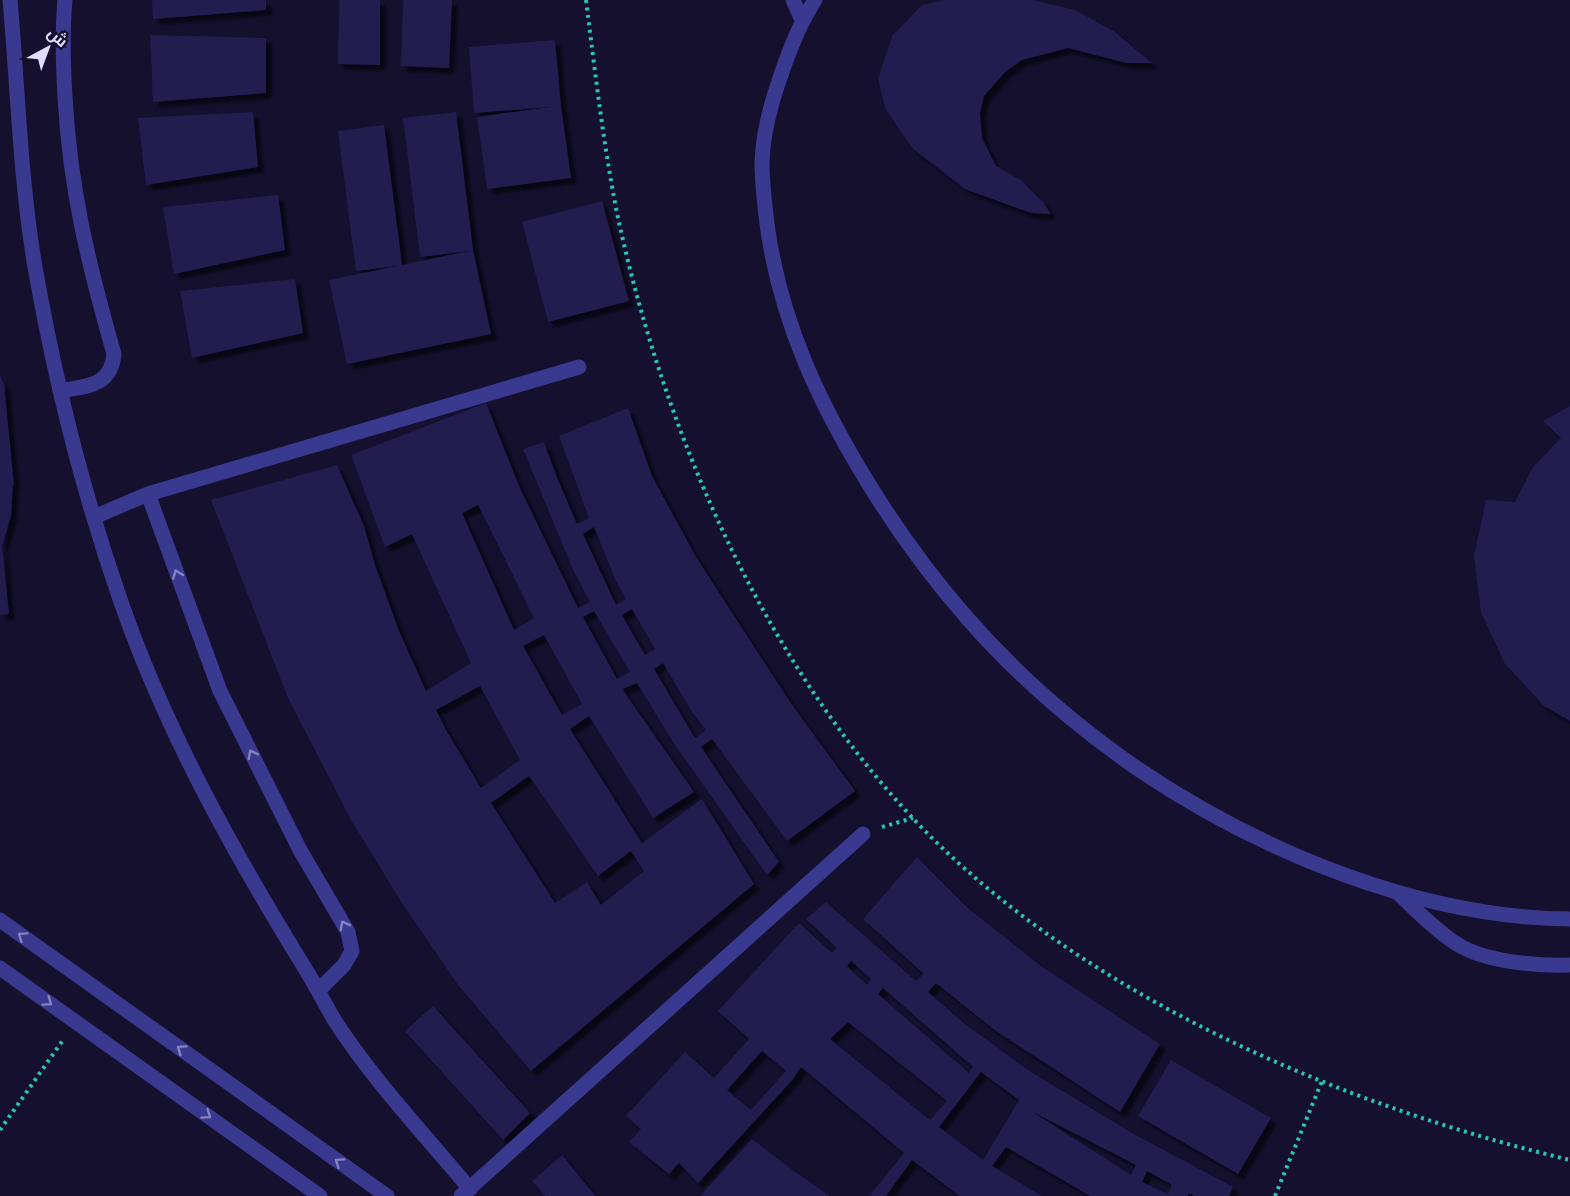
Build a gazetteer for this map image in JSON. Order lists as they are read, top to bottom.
{
  "north": "top right"
}
